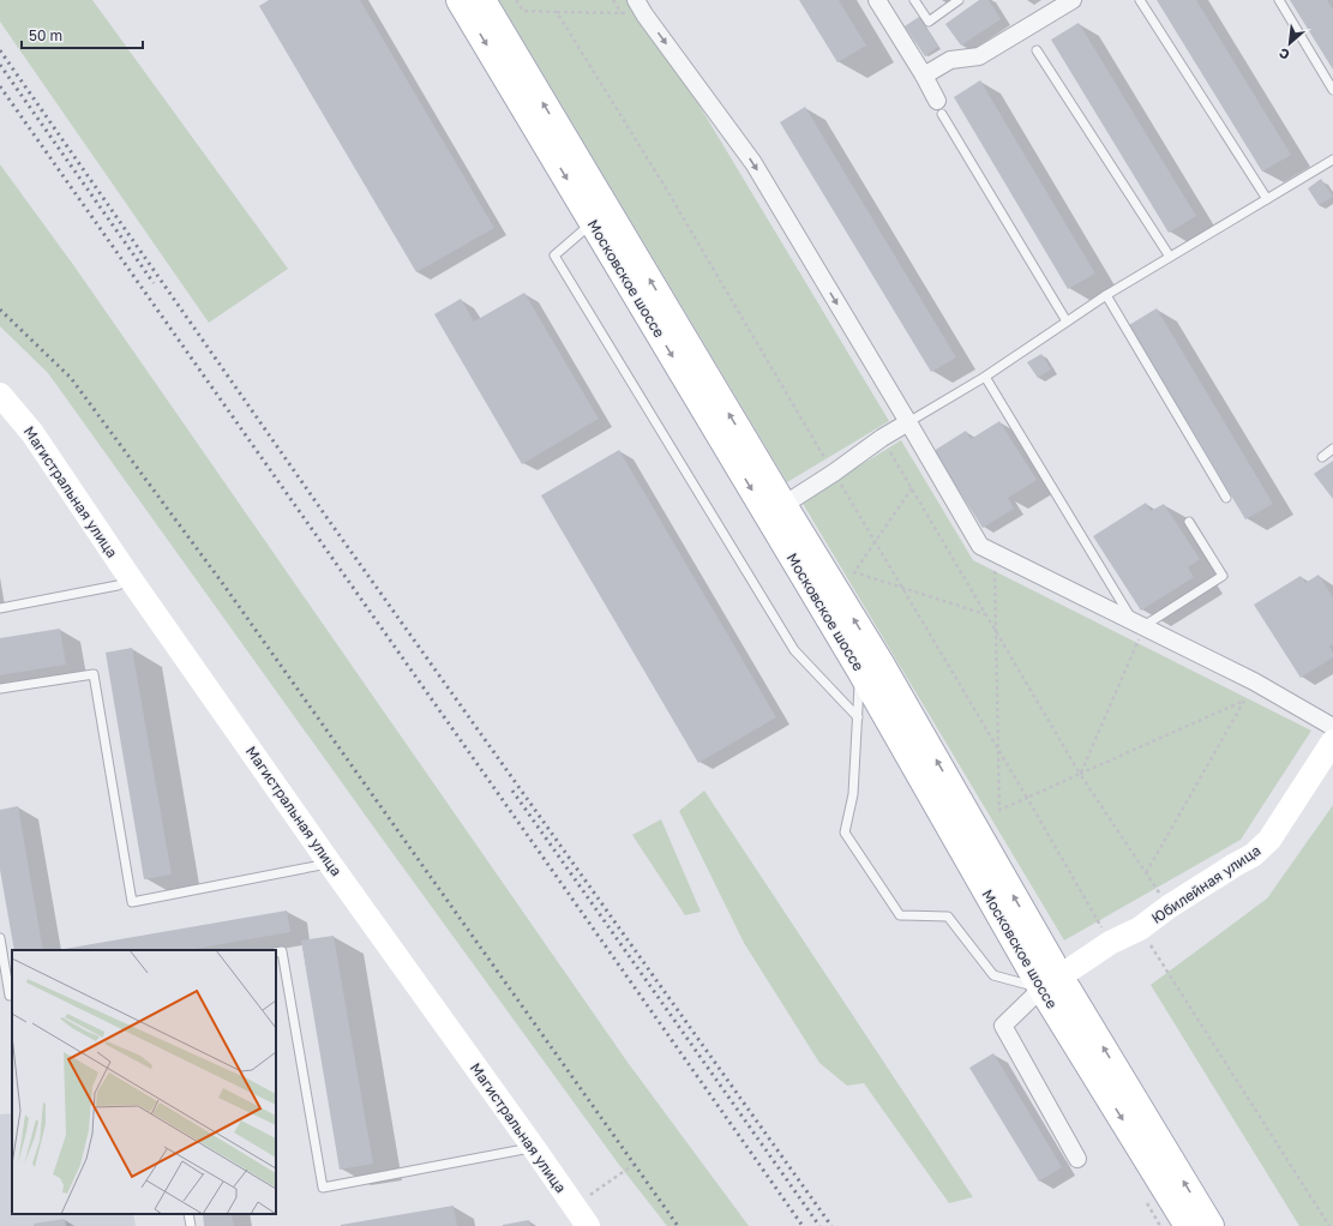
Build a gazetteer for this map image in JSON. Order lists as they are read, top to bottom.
{
  "streets": {
    "main road": ["Московское шоссе"],
    "street": ["Магистральная улица", "Юбилейная улица"]
  },
  "crossings": [
    ["Московское шоссе", "Юбилейная улица"]
  ],
  "scale_bar": "50 m",
  "north": "bottom left"
}
